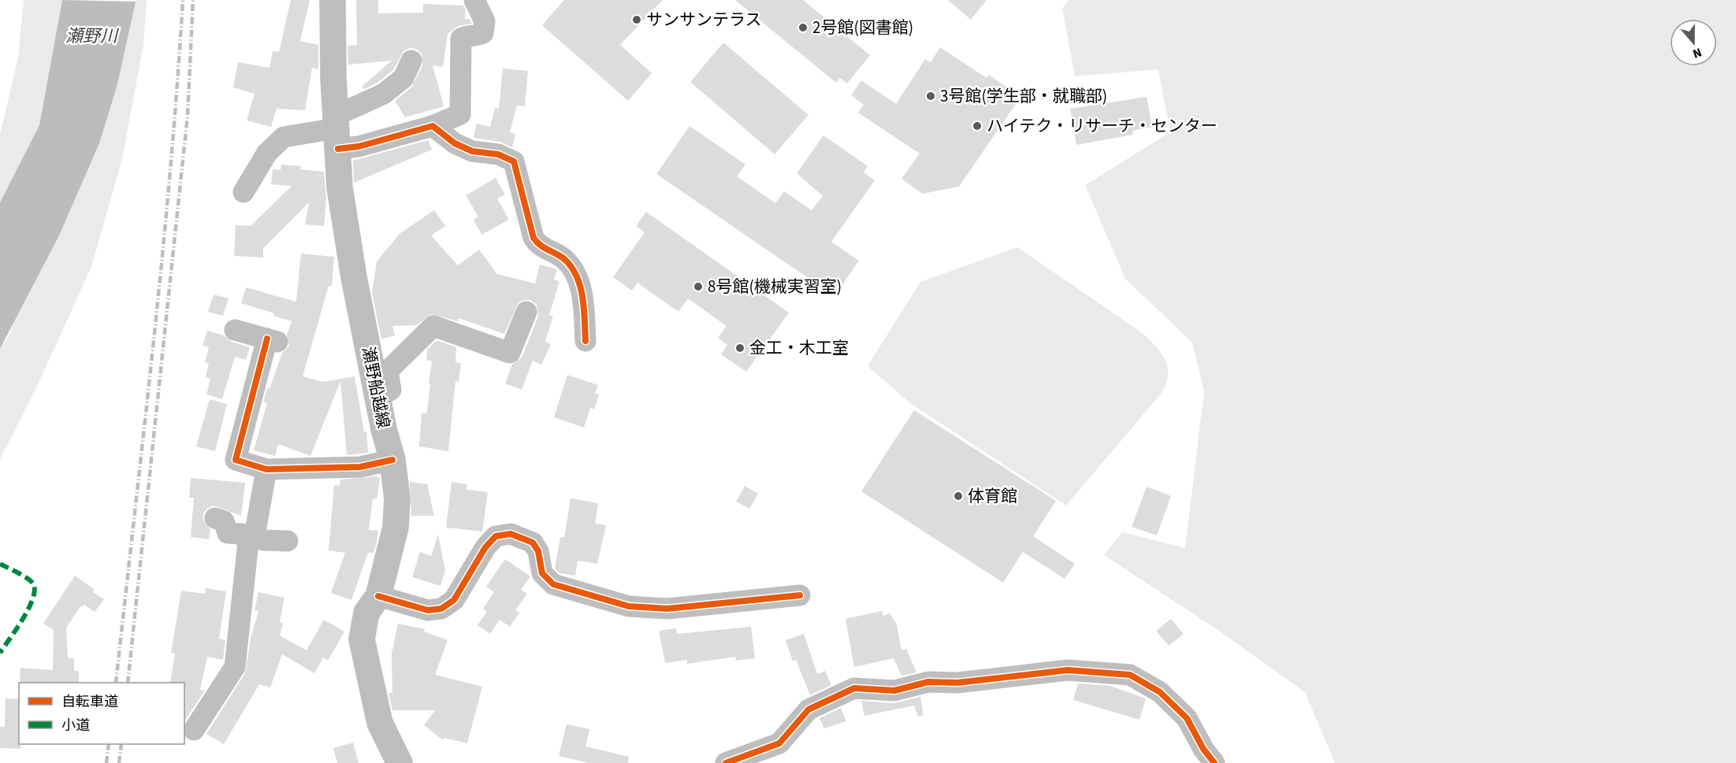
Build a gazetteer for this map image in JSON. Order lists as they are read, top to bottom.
{
  "streets": {
    "main road": ["瀬野船越線"]
  },
  "water": ["瀬野川"],
  "places": [
    "サンサンテラス",
    "2号館(図書館)",
    "3号館(学生部・就職部)",
    "ハイテク・リサーチ・センター",
    "8号館(機械実習室)",
    "金工・木工室",
    "体育館"
  ],
  "legend": ["自転車道", "小道"],
  "north": "bottom"
}
